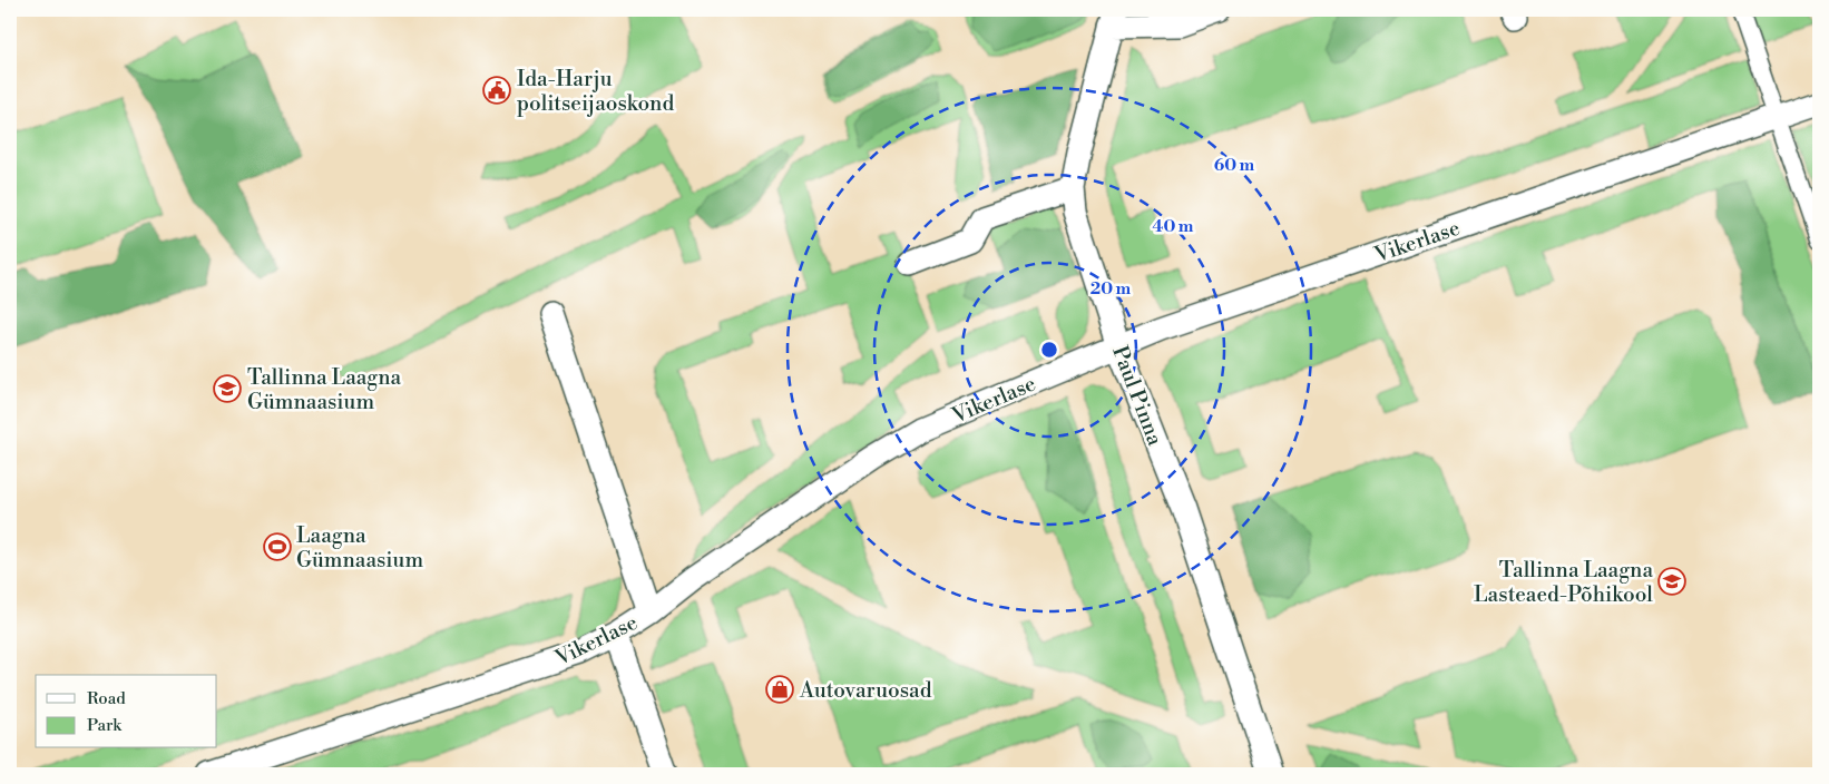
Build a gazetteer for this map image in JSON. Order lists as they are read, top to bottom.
{
  "streets": {
    "street": ["Vikerlase", "Paul Pinna"]
  },
  "crossings": [
    ["Vikerlase", "Paul Pinna"]
  ],
  "places": {
    "public building": ["Ida-Harju politseijaoskond"],
    "school or university": ["Tallinna Laagna Gümnaasium", "Tallinna Laagna Lasteaed-Põhikool"],
    "sports": ["Laagna Gümnaasium"],
    "shop": ["Autovaruosad"]
  },
  "legend": ["Road", "Park"],
  "rings": ["60 m", "40 m", "20 m"]
}
